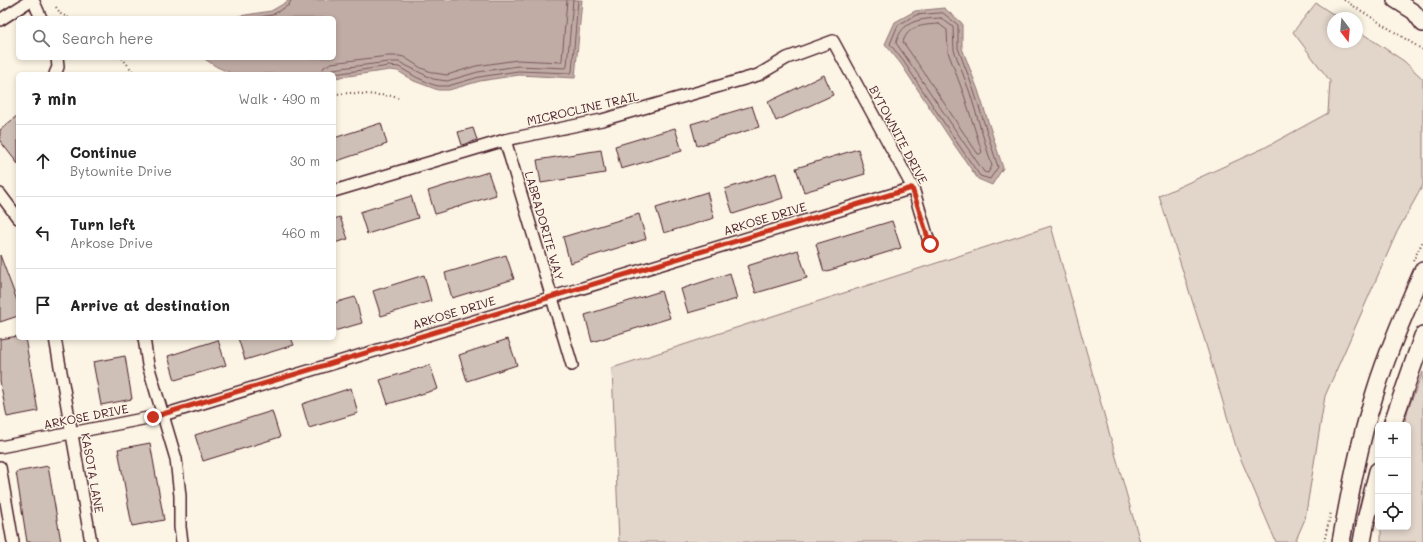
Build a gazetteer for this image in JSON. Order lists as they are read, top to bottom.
{
  "streets": {
    "street": [
      "MICROCLINE TRAIL",
      "BYTOWNITE DRIVE",
      "ARKOSE DRIVE",
      "LABRADORITE WAY",
      "KASOTA LANE"
    ]
  },
  "crossings": [
    ["MICROCLINE TRAIL", "BYTOWNITE DRIVE"],
    ["MICROCLINE TRAIL", "LABRADORITE WAY"],
    ["BYTOWNITE DRIVE", "ARKOSE DRIVE"],
    ["ARKOSE DRIVE", "LABRADORITE WAY"],
    ["ARKOSE DRIVE", "KASOTA LANE"]
  ],
  "north": "bottom",
  "page": {
    "search": "Search here",
    "heading": ["7 min", "Walk · 490 m"],
    "list": [
      ["Continue", "Bytownite Drive", "30 m"],
      ["Turn left", "Arkose Drive", "460 m"],
      "Arrive at destination"
    ],
    "map_buttons": ["+", "−"]
  }
}
